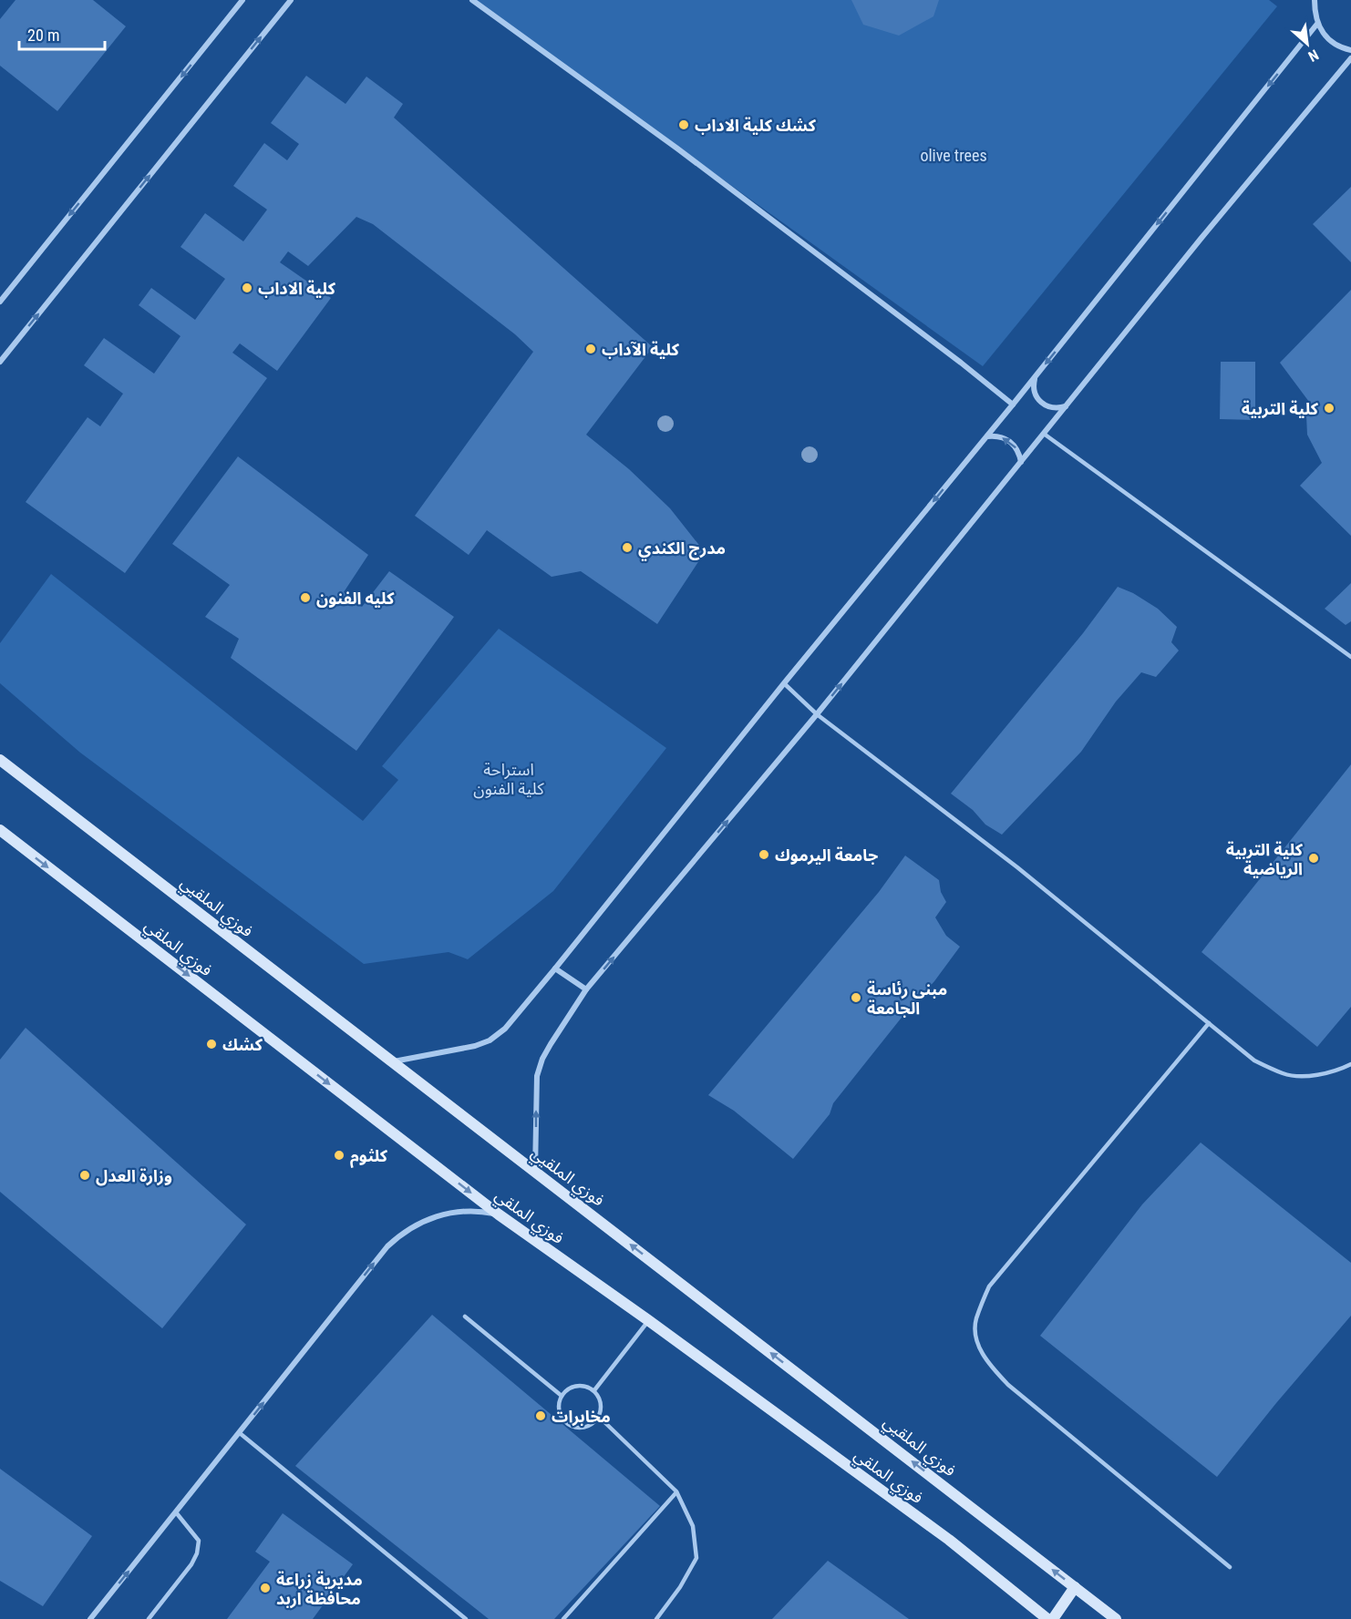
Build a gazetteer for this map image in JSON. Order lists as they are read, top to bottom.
{
  "streets": {
    "street": ["فوزي الملقيي", "فوزي الملقي"]
  },
  "one_way": ["فوزي الملقيي", "فوزي الملقي"],
  "parks": ["olive trees", "استراحة كلية الفنون"],
  "places": [
    "كشك كلية الاداب",
    "كلية الاداب",
    "كلية الآداب",
    "كلية التربية",
    "مدرج الكندي",
    "كليه الفنون",
    "جامعة اليرموك",
    "كلية التربية الرياضية",
    "مبنى رئاسة الجامعة",
    "كشك",
    "كلثوم",
    "وزارة العدل",
    "مخابرات",
    "مديرية زراعة محافظة اربد"
  ],
  "scale_bar": "20 m",
  "north": "bottom right"
}
